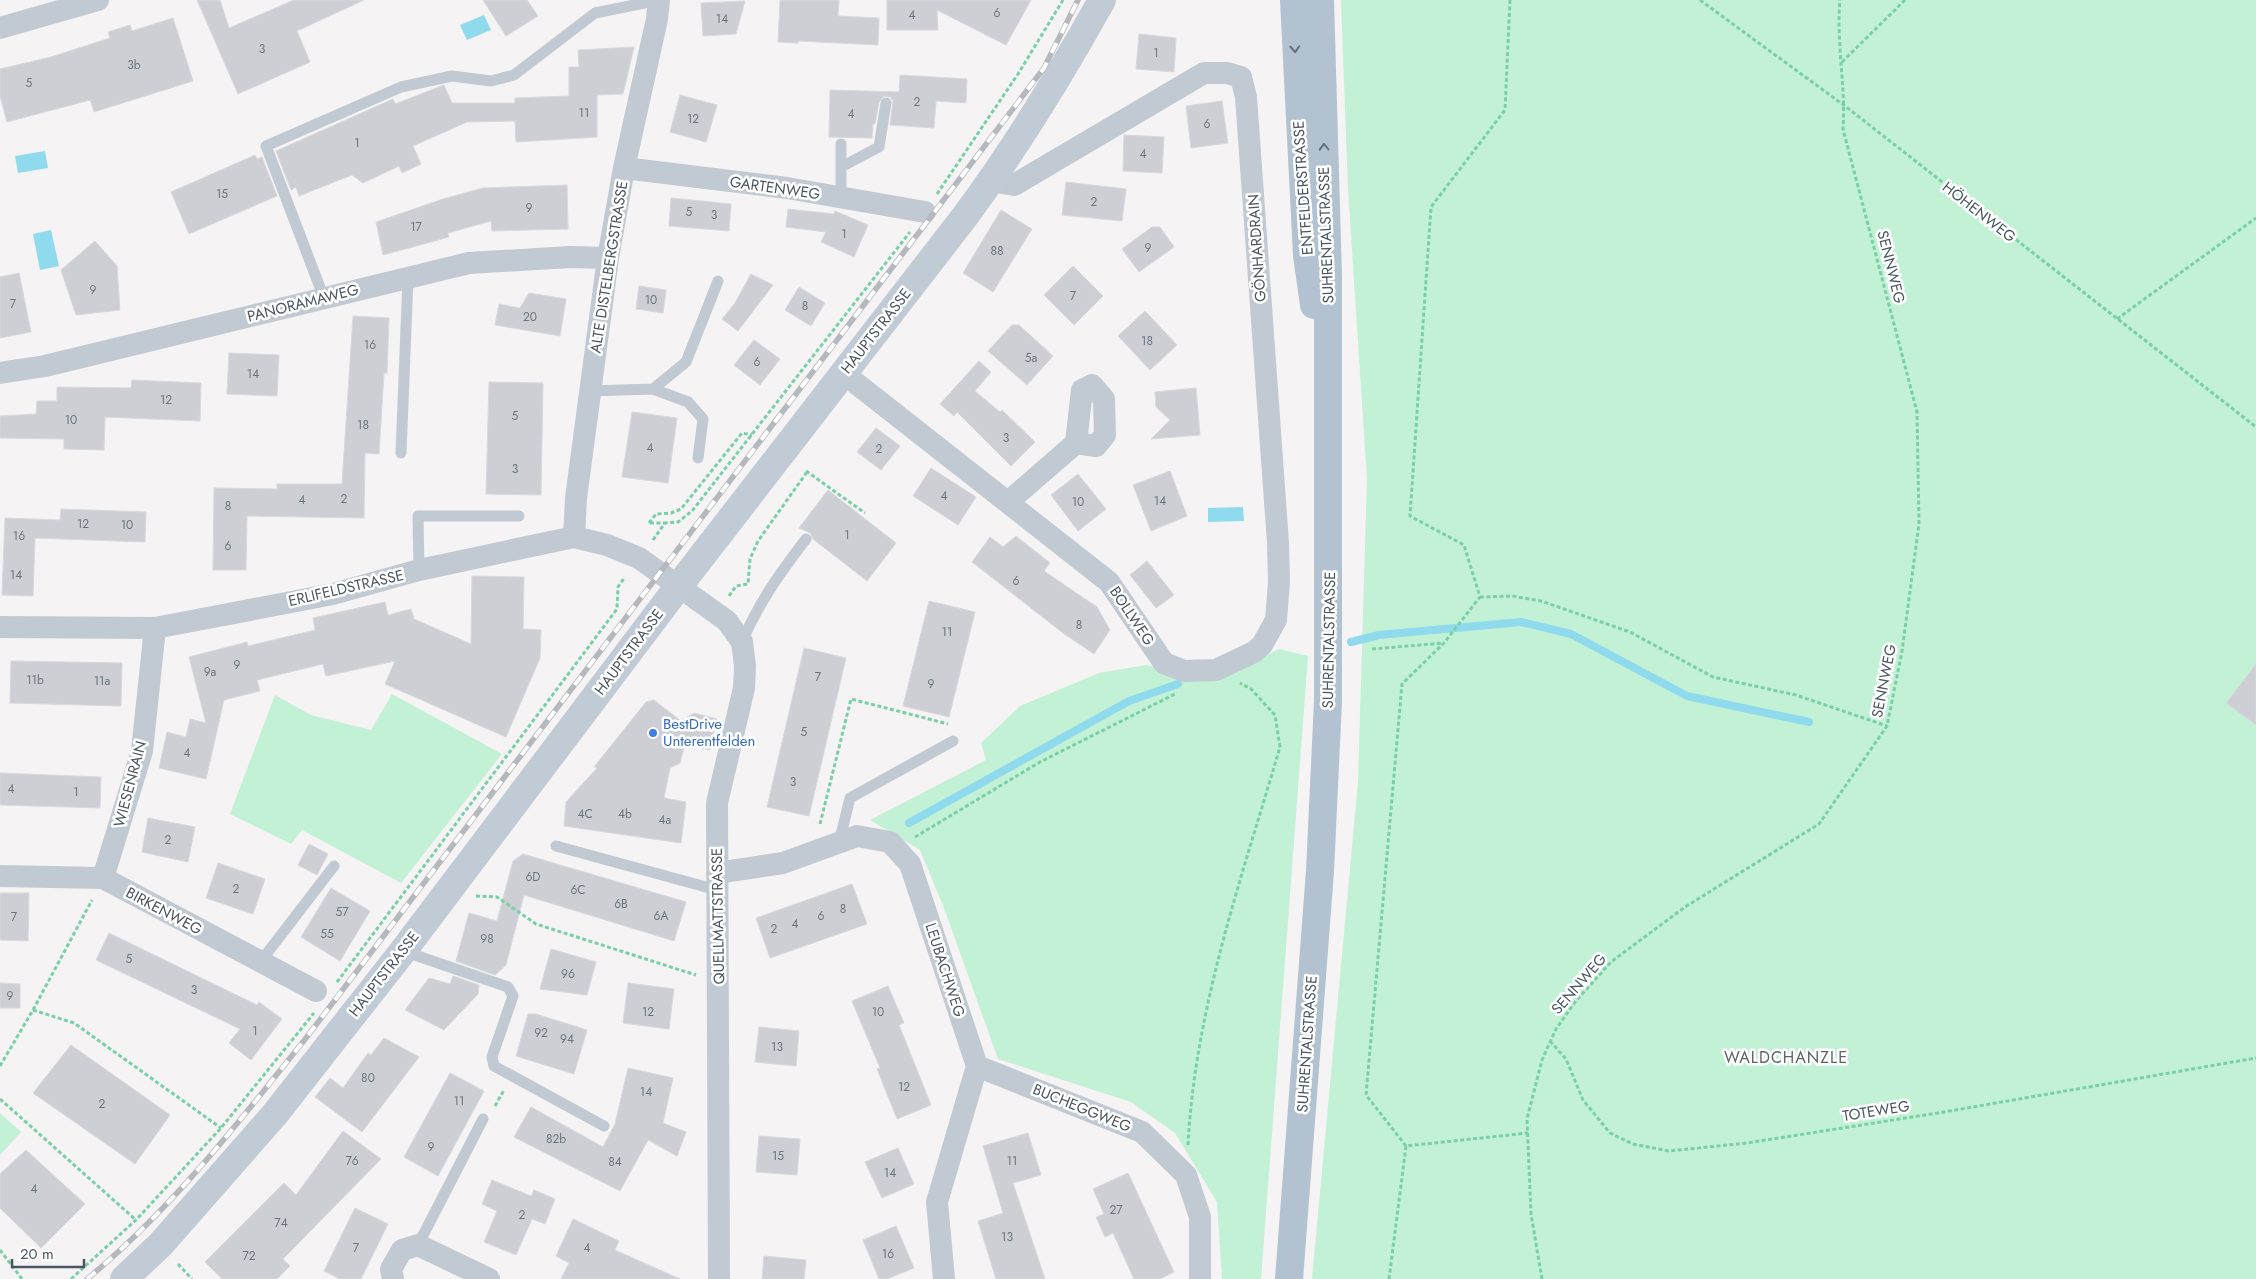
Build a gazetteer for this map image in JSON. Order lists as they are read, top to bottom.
{
  "streets": {
    "main road": ["ENTFELDERSTRASSE", "SUHRENTALSTRASSE", "HAUPTSTRASSE"],
    "street": [
      "GARTENWEG",
      "GÖNHARDRAIN",
      "ALTE DISTELBERGSTRASSE",
      "PANORAMAWEG",
      "ERLIFELDSTRASSE",
      "BOLLWEG",
      "WIESENRAIN",
      "BIRKENWEG",
      "QUELLMATTSTRASSE",
      "LEUBACHWEG",
      "BUCHEGGWEG"
    ],
    "path": ["HÖHENWEG", "SENNWEG", "TOTEWEG"]
  },
  "crossings": [
    ["GARTENWEG", "ALTE DISTELBERGSTRASSE"],
    ["ENTFELDERSTRASSE", "SUHRENTALSTRASSE"],
    ["HÖHENWEG", "SENNWEG"],
    ["GÖNHARDRAIN", "HAUPTSTRASSE"],
    ["GÖNHARDRAIN", "BOLLWEG"],
    ["ALTE DISTELBERGSTRASSE", "PANORAMAWEG"],
    ["ALTE DISTELBERGSTRASSE", "ERLIFELDSTRASSE"],
    ["SENNWEG", "TOTEWEG"],
    ["HAUPTSTRASSE", "ERLIFELDSTRASSE"],
    ["HAUPTSTRASSE", "BOLLWEG"],
    ["HAUPTSTRASSE", "QUELLMATTSTRASSE"],
    ["ERLIFELDSTRASSE", "WIESENRAIN"],
    ["ERLIFELDSTRASSE", "QUELLMATTSTRASSE"],
    ["WIESENRAIN", "BIRKENWEG"],
    ["LEUBACHWEG", "BUCHEGGWEG"]
  ],
  "one_way": ["ENTFELDERSTRASSE"],
  "districts": ["WALDCHANZLE"],
  "places": ["BestDrive Unterentfelden"],
  "house_numbers": [
    "6",
    "4",
    "14",
    "3",
    "1",
    "3b",
    "5",
    "2",
    "11",
    "4",
    "12",
    "6",
    "1",
    "4",
    "15",
    "2",
    "9",
    "5",
    "3",
    "17",
    "1",
    "9",
    "88",
    "9",
    "7",
    "10",
    "7",
    "8",
    "20",
    "18",
    "16",
    "5a",
    "6",
    "14",
    "12",
    "5",
    "10",
    "18",
    "3",
    "4",
    "2",
    "3",
    "4",
    "2",
    "4",
    "14",
    "10",
    "8",
    "12",
    "10",
    "1",
    "16",
    "6",
    "14",
    "6",
    "8",
    "11",
    "9",
    "9a",
    "7",
    "11b",
    "11a",
    "9",
    "5",
    "4",
    "3",
    "4",
    "1",
    "4C",
    "4b",
    "4a",
    "2",
    "6D",
    "2",
    "6C",
    "6B",
    "8",
    "57",
    "6A",
    "6",
    "7",
    "4",
    "2",
    "55",
    "98",
    "5",
    "96",
    "3",
    "9",
    "12",
    "10",
    "1",
    "92",
    "94",
    "13",
    "80",
    "12",
    "14",
    "11",
    "2",
    "82b",
    "9",
    "15",
    "76",
    "11",
    "84",
    "14",
    "4",
    "27",
    "2",
    "74",
    "13",
    "7",
    "4",
    "16",
    "72"
  ],
  "scale_bar": "20 m"
}
